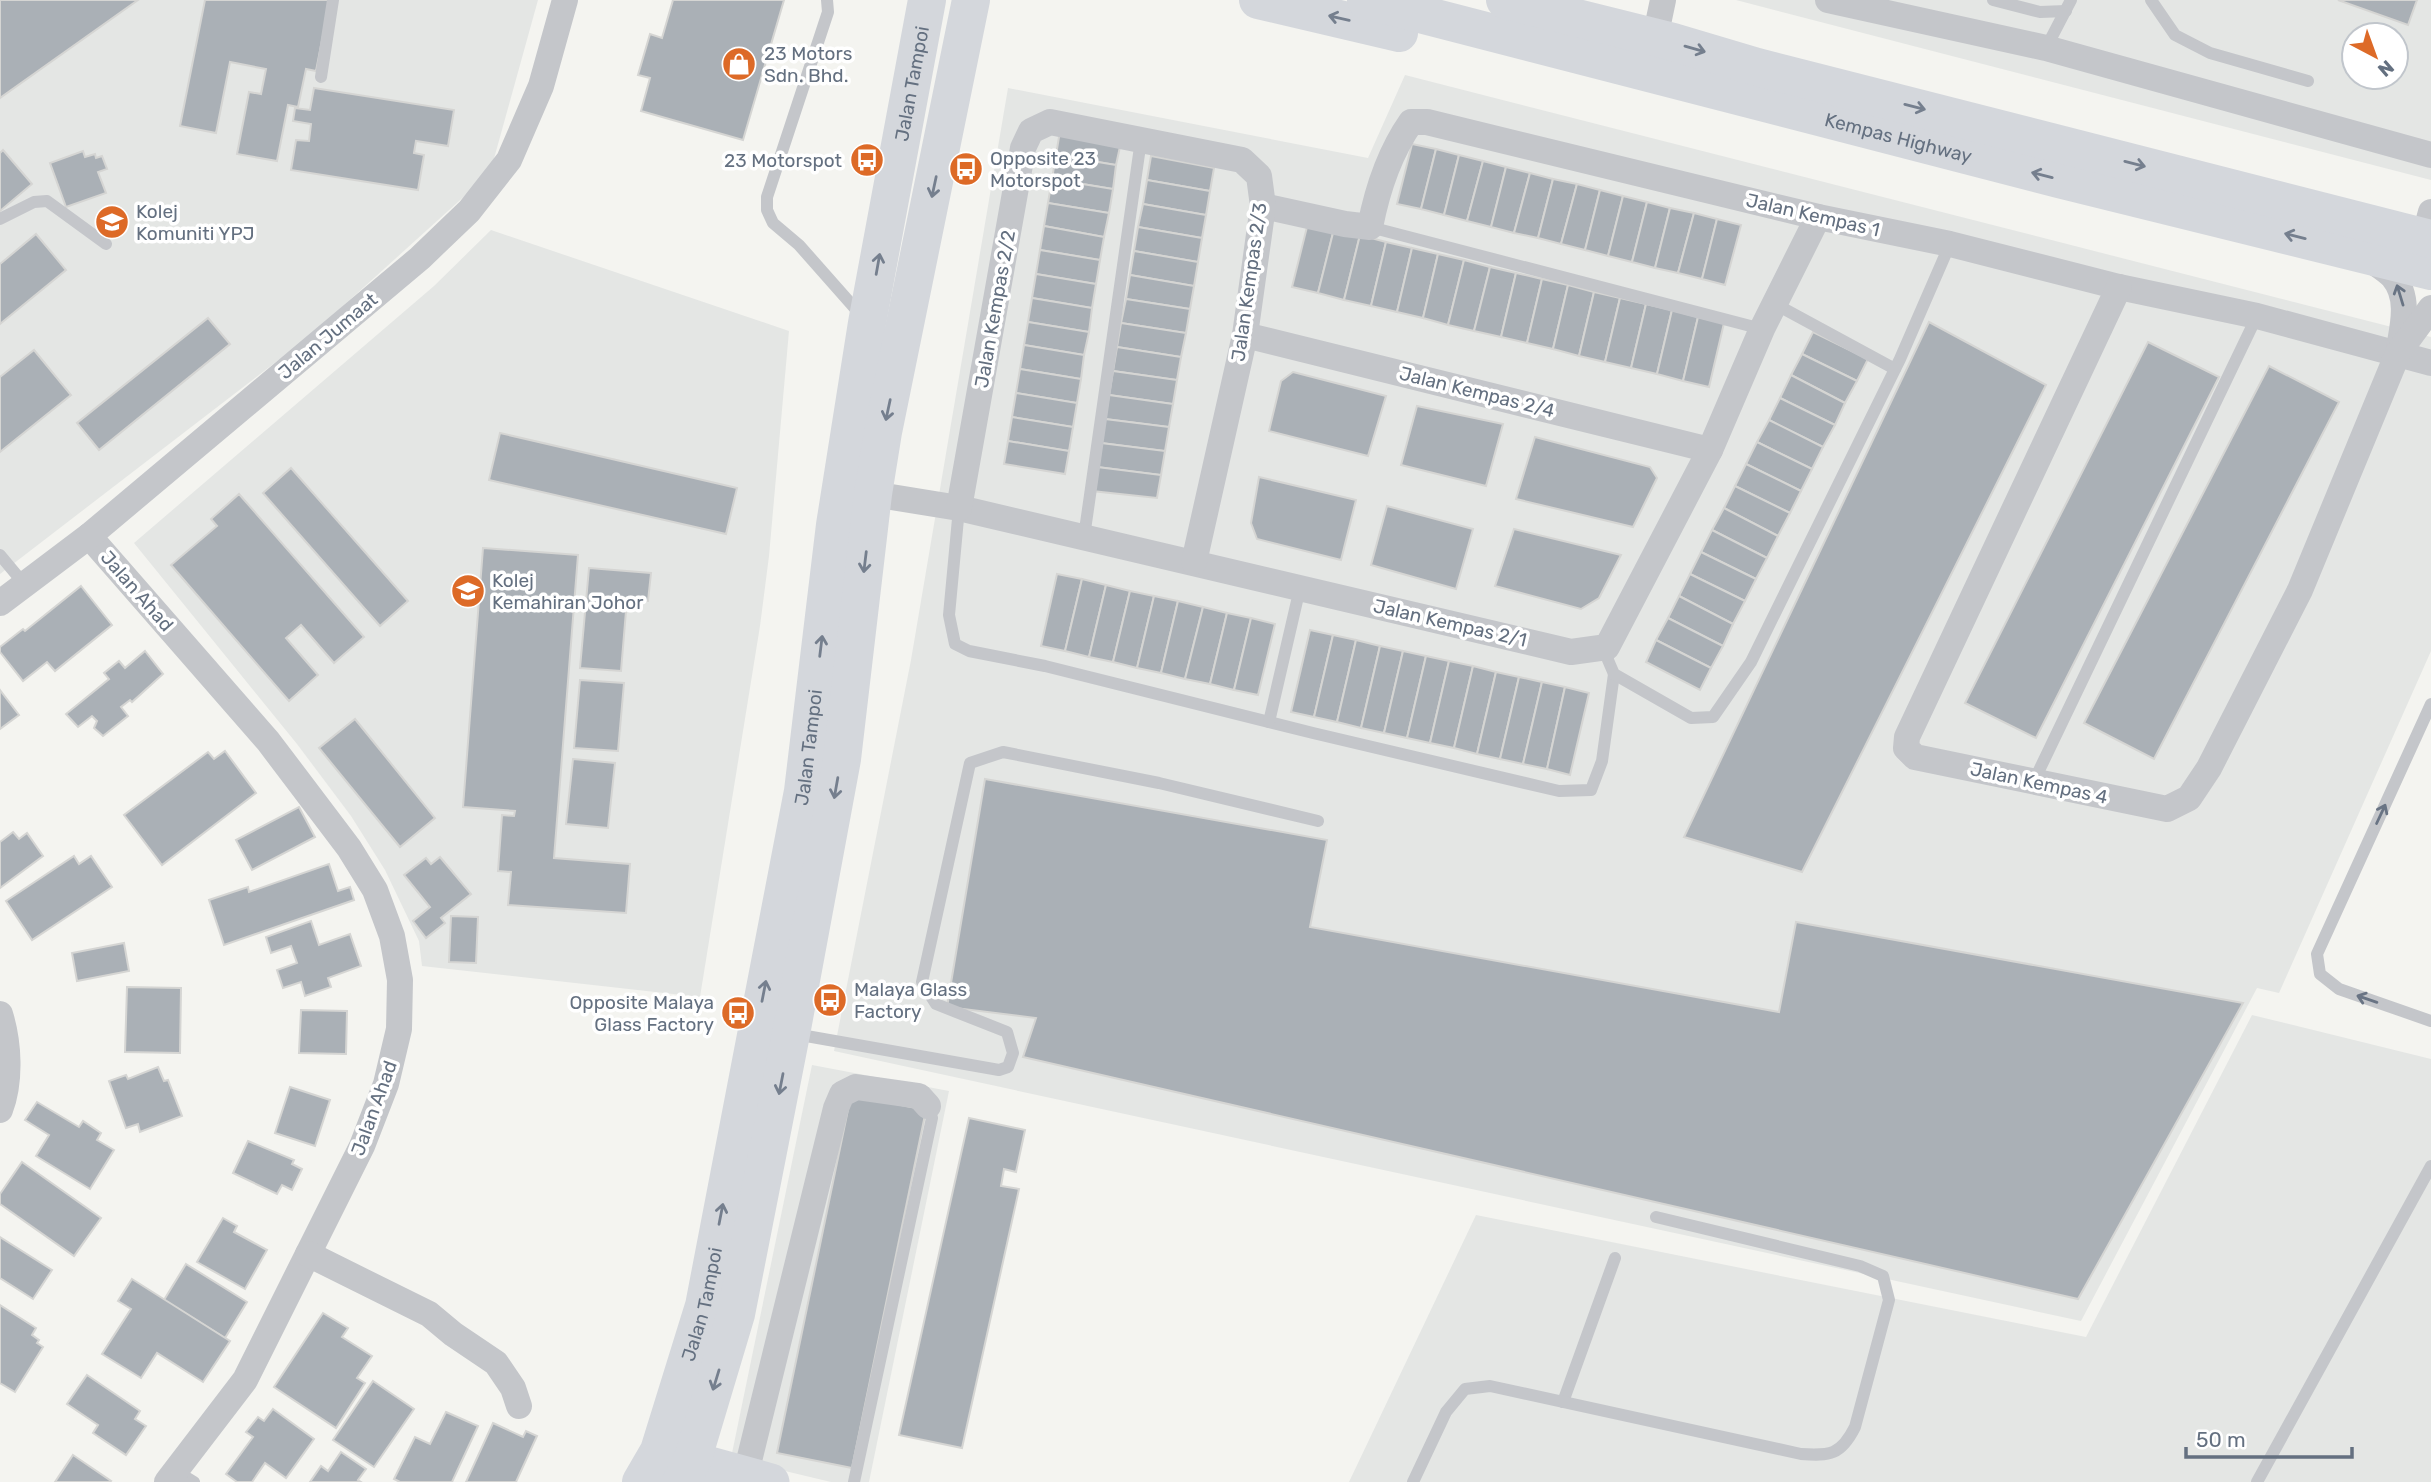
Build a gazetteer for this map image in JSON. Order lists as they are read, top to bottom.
{
  "streets": {
    "main road": ["Jalan Tampoi", "Kempas Highway"],
    "street": [
      "Jalan Kempas 1",
      "Jalan Kempas 2/3",
      "Jalan Kempas 2/2",
      "Jalan Jumaat",
      "Jalan Kempas 2/4",
      "Jalan Ahad",
      "Jalan Kempas 2/1",
      "Jalan Kempas 4"
    ]
  },
  "crossings": [
    ["Jalan Tampoi", "Jalan Kempas 2/1"],
    ["Jalan Kempas 1", "Jalan Kempas 4"],
    ["Jalan Kempas 2/3", "Jalan Kempas 2/2"],
    ["Jalan Kempas 2/3", "Jalan Kempas 2/4"],
    ["Jalan Kempas 2/3", "Jalan Kempas 2/1"],
    ["Jalan Kempas 2/2", "Jalan Kempas 2/1"],
    ["Jalan Jumaat", "Jalan Ahad"]
  ],
  "places": {
    "shop": ["23 Motors Sdn. Bhd."],
    "bus stop": [
      "23 Motorspot",
      "Opposite 23 Motorspot",
      "Malaya Glass Factory",
      "Opposite Malaya Glass Factory"
    ],
    "school or university": ["Kolej Komuniti YPJ", "Kolej Kemahiran Johor"]
  },
  "scale_bar": "50 m",
  "north": "bottom right"
}
